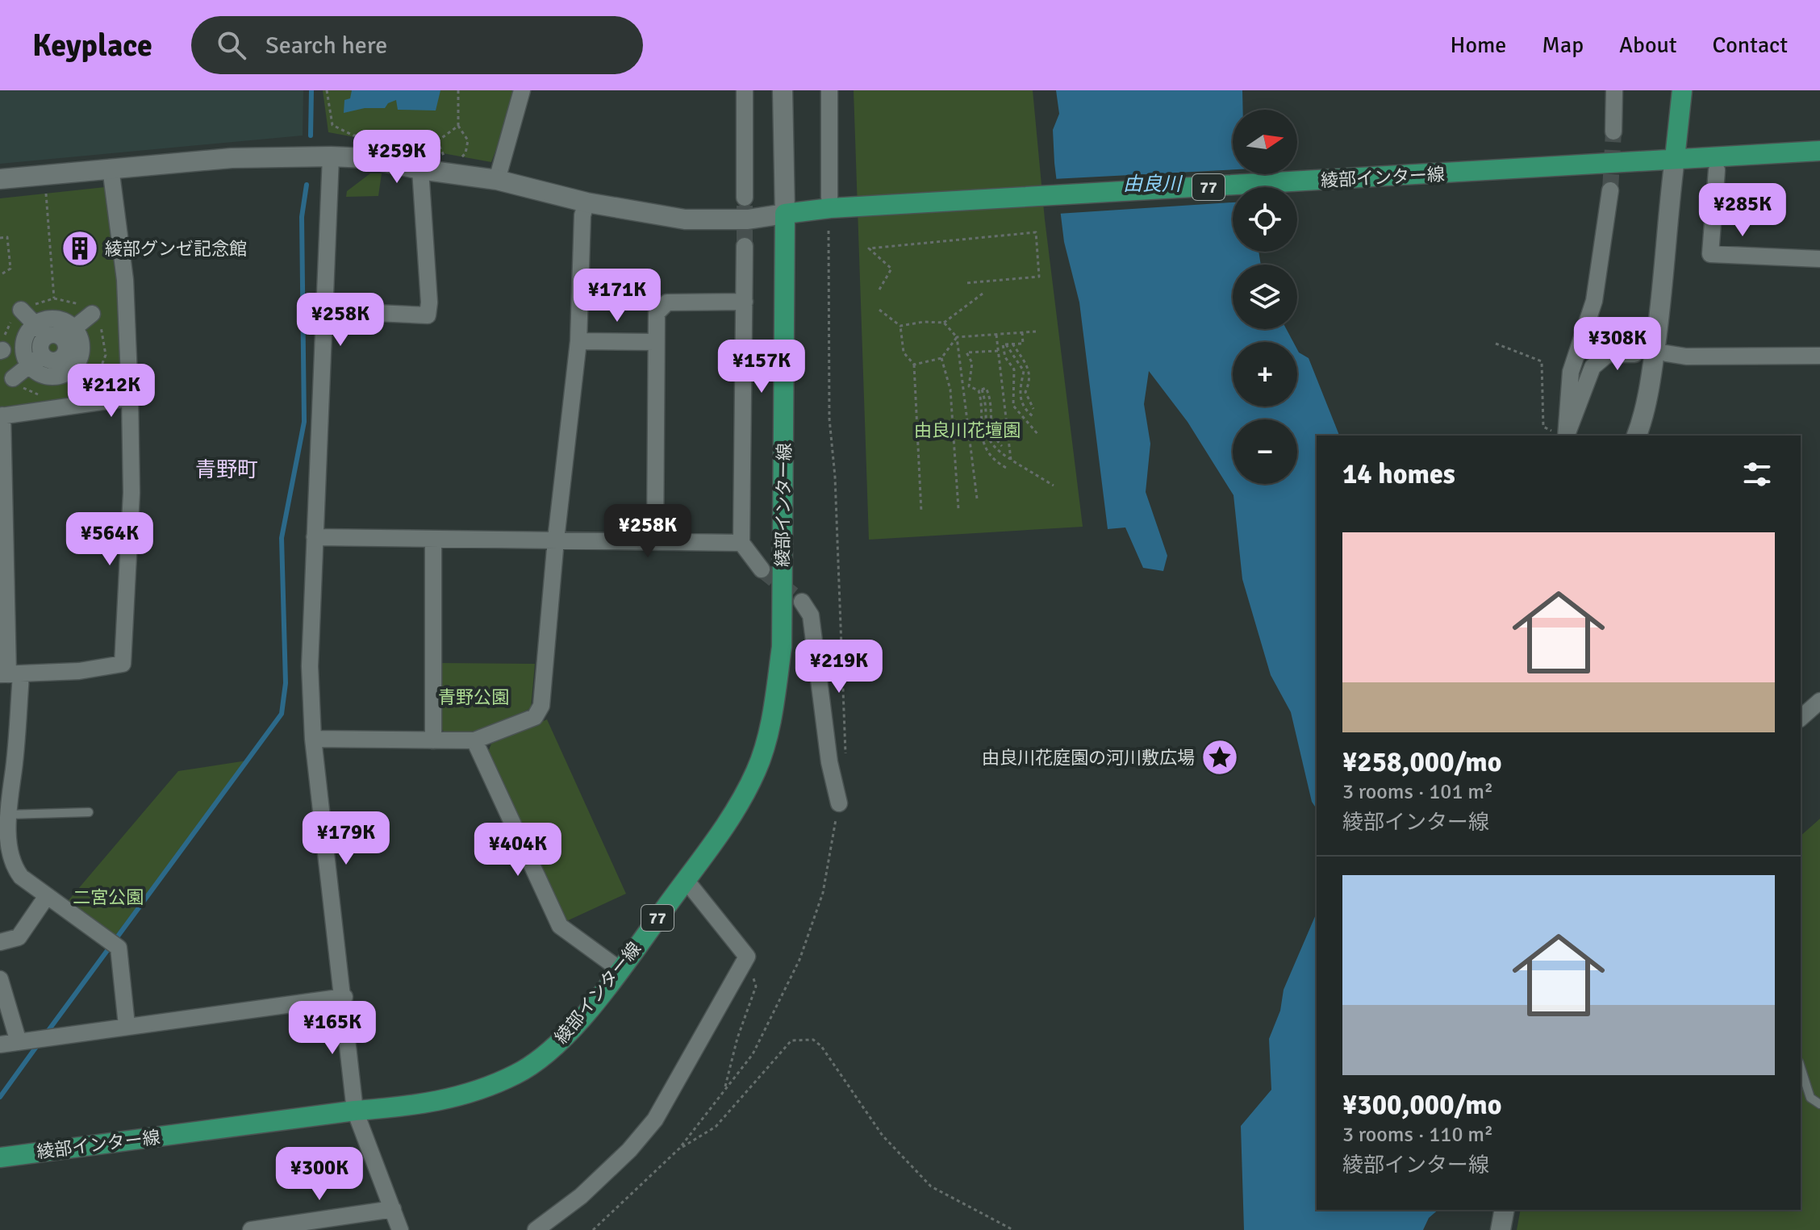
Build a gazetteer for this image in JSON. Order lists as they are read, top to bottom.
{
  "streets": {
    "main road": ["綾部インター線", "77"]
  },
  "districts": ["青野町"],
  "water": ["由良川"],
  "parks": ["由良川花壇園", "青野公園", "二宮公園"],
  "places": {
    "building": ["綾部グンゼ記念館"],
    "place": ["由良川花庭園の河川敷広場"]
  },
  "north": "right",
  "page": {
    "header": "Keyplace",
    "search": "Search here",
    "nav": [
      "Home",
      "Map",
      "About",
      "Contact"
    ],
    "map_buttons": ["+", "−"],
    "price": [
      "¥259K",
      "¥285K",
      "¥171K",
      "¥258K",
      "¥308K",
      "¥157K",
      "¥212K",
      "¥258K",
      "¥564K",
      "¥219K",
      "¥179K",
      "¥404K",
      "¥165K",
      "¥300K"
    ],
    "heading": "14 homes",
    "list": [
      {
        "name": "¥258,000/mo",
        "note": "3 rooms · 101 m² · 綾部インター線"
      },
      {
        "name": "¥300,000/mo",
        "note": "3 rooms · 110 m² · 綾部インター線"
      }
    ]
  }
}
